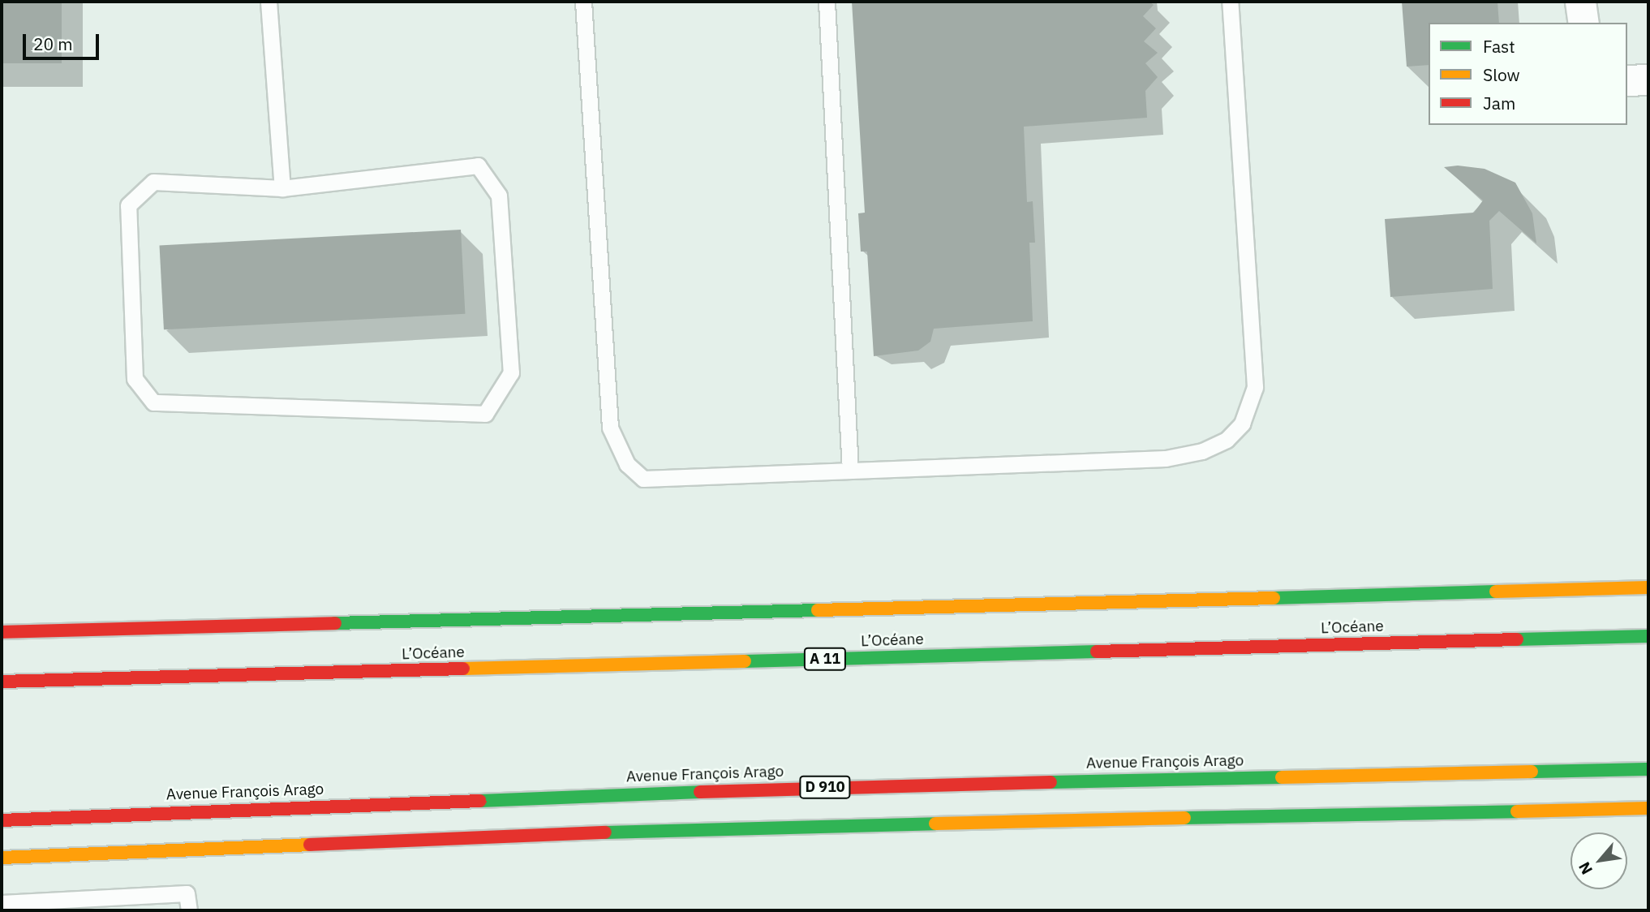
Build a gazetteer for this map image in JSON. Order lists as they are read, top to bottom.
{
  "streets": {
    "main road": [
      "L’Océane",
      "A 11",
      "Avenue François Arago",
      "D 910"
    ]
  },
  "legend": ["Fast", "Slow", "Jam"],
  "scale_bar": "20 m",
  "north": "bottom left"
}
